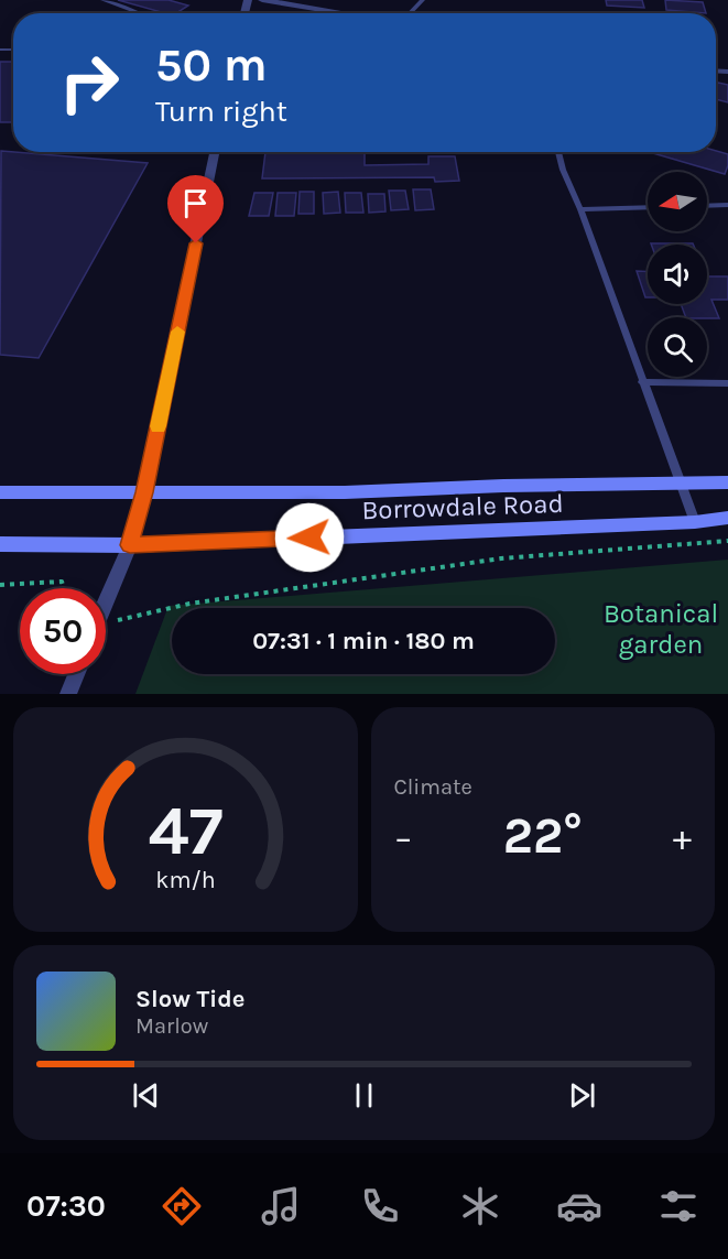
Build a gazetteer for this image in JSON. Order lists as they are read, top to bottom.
{
  "streets": {
    "main road": ["Borrowdale Road"]
  },
  "parks": ["Botanical garden"],
  "north": "left",
  "page": {
    "turn": ["50 m", "Turn right"],
    "limit": "50",
    "trip": "07:31 · 1 min · 180 m",
    "tile": "Climate",
    "heat": ["−", "22°", "+"],
    "song": ["Slow Tide", "Marlow"],
    "tabs": "07:30",
    "gauge": ["47", "km/h"]
  }
}
